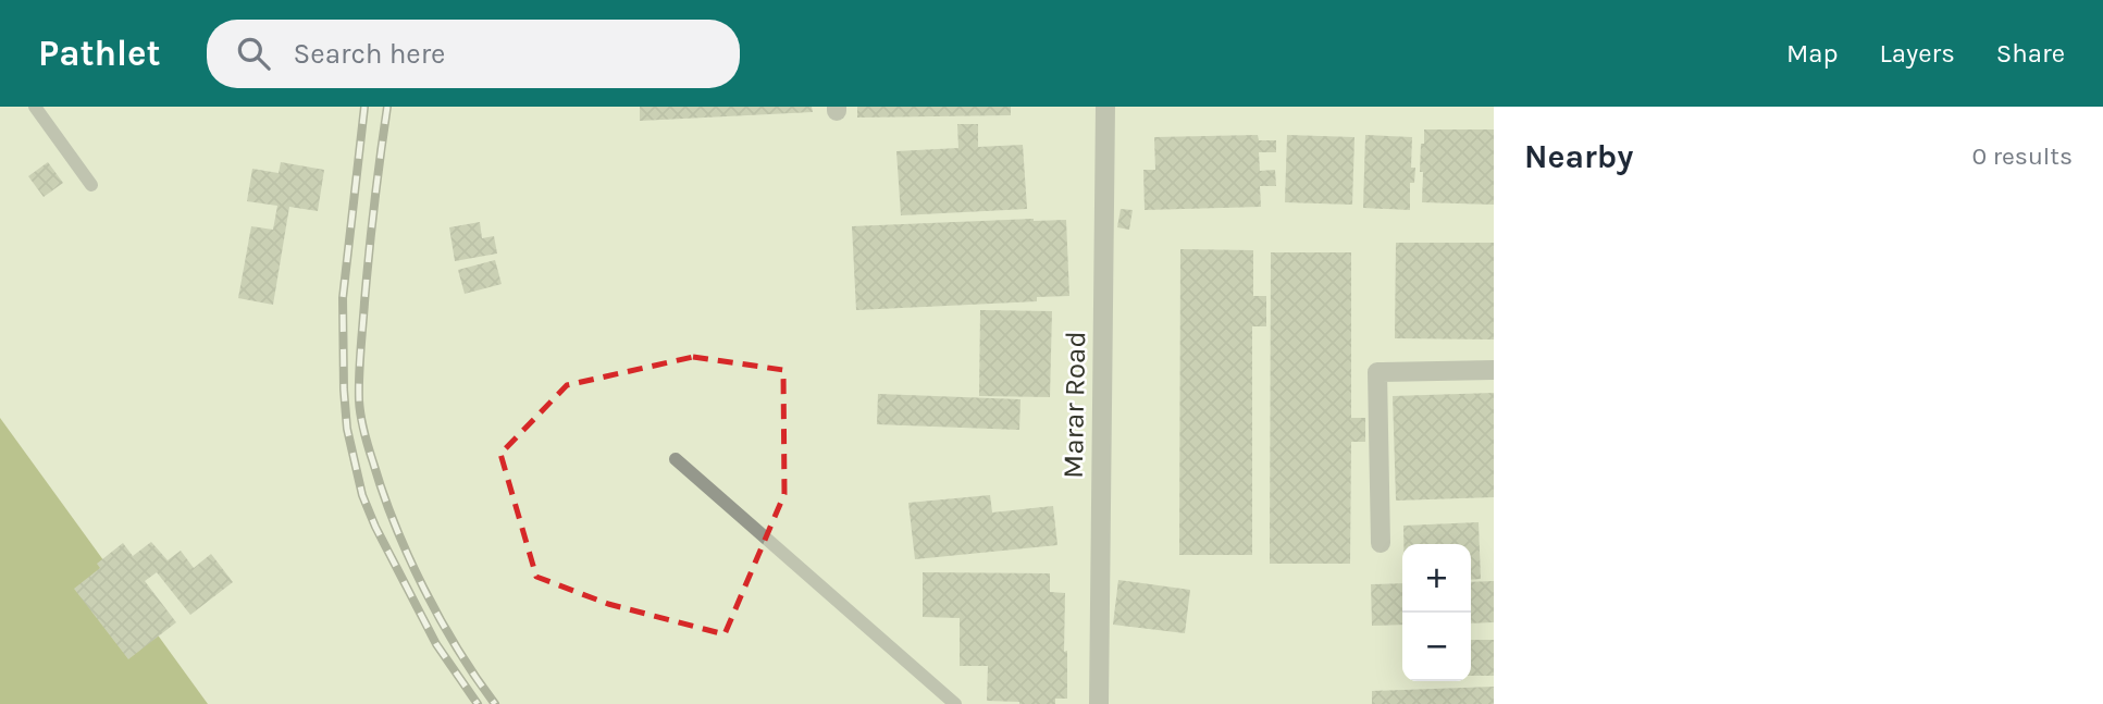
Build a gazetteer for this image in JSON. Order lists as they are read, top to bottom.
{
  "streets": {
    "street": ["Marar Road"]
  },
  "page": {
    "header": "Pathlet",
    "search": "Search here",
    "nav": ["Map", "Layers", "Share"],
    "heading": ["Nearby", "0 results"],
    "map_buttons": ["+", "−"]
  }
}
